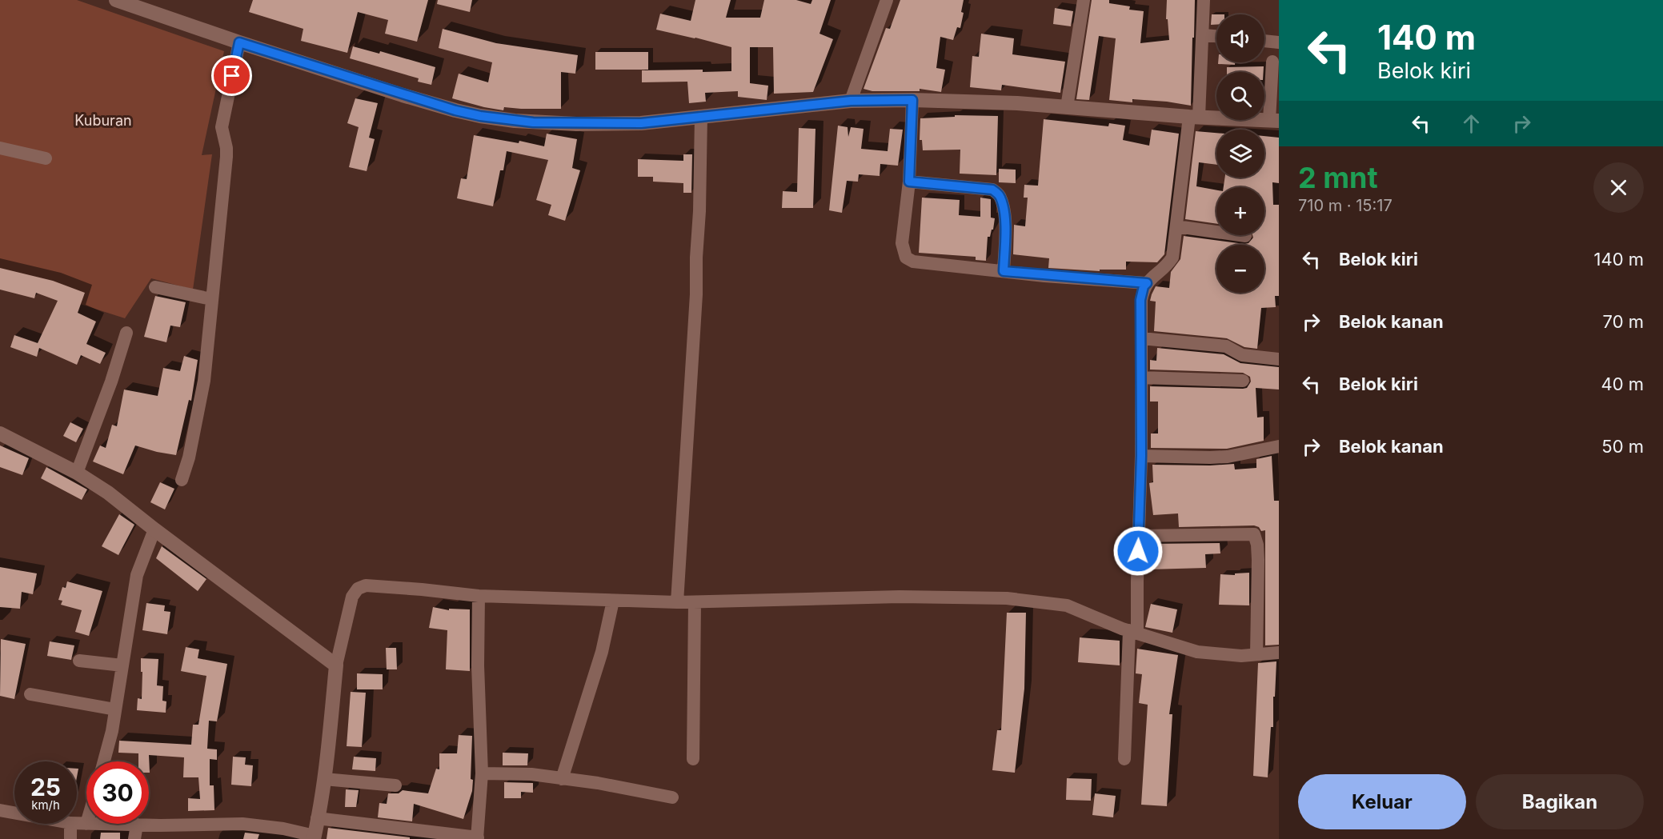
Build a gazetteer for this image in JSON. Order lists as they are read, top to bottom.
{
  "parks": ["Kuburan"],
  "page": {
    "turn": ["140 m", "Belok kiri"],
    "map_buttons": ["+", "−"],
    "heading": ["2 mnt", "710 m · 15:17"],
    "list": [
      {
        "name": "Belok kiri",
        "value": "140 m"
      },
      {
        "name": "Belok kanan",
        "value": "70 m"
      },
      {
        "name": "Belok kiri",
        "value": "40 m"
      },
      {
        "name": "Belok kanan",
        "value": "50 m"
      }
    ],
    "speed": "25 km/h",
    "limit": "30",
    "buttons": ["Keluar", "Bagikan"]
  }
}
